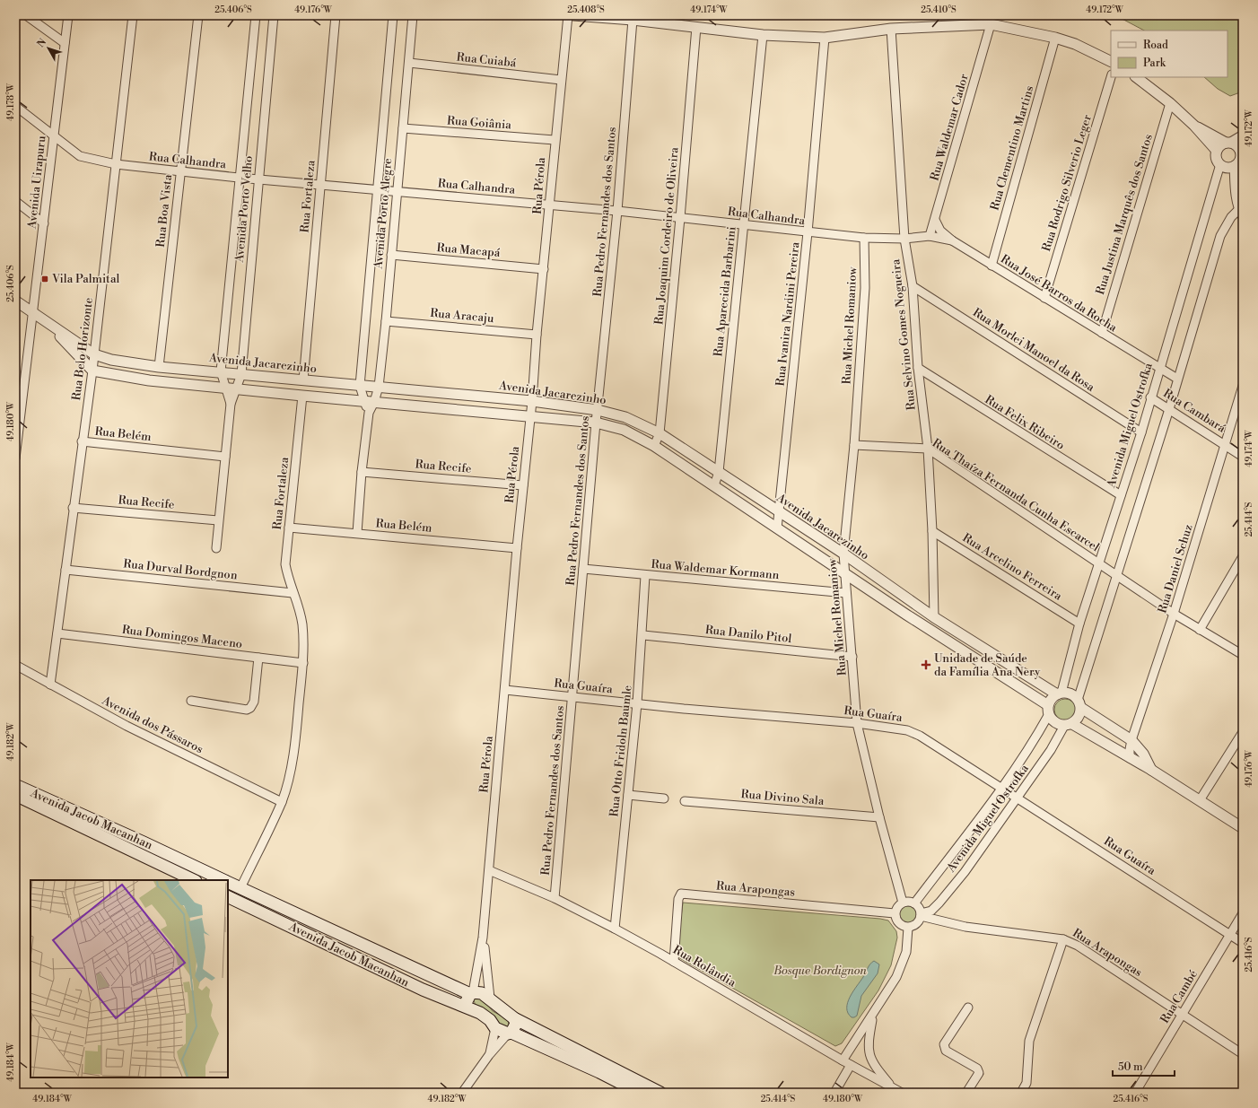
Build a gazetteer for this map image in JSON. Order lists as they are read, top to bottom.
{
  "streets": {
    "main road": ["Avenida Jacob Macanhan"],
    "street": [
      "Rua Cuiabá",
      "Rua Goiânia",
      "Rua Waldemar Cador",
      "Rua Clementino Martins",
      "Rua Calhandra",
      "Avenida Uirapuru",
      "Rua Rodrigo Silverio Leger",
      "Rua Pérola",
      "Rua Fortaleza",
      "Avenida Porto Velho",
      "Rua Boa Vista",
      "Rua Pedro Fernandes dos Santos",
      "Avenida Porto Alegre",
      "Rua Justina Marquês dos Santos",
      "Rua Joaquim Cordeiro de Oliveira",
      "Rua Macapá",
      "Rua Aparecida Barbarini",
      "Rua José Barros da Rocha",
      "Rua Ivanira Nardini Pereira",
      "Rua Aracaju",
      "Rua Michel Romaniow",
      "Rua Selvino Gomes Nogueira",
      "Rua Belo Horizonte",
      "Rua Morlei Manoel da Rosa",
      "Avenida Jacarezinho",
      "Rua Cambará",
      "Rua Felix Ribeiro",
      "Avenida Miguel Ostrofka",
      "Rua Belém",
      "Rua Recife",
      "Rua Thaíza Fernanda Cunha Escarcel",
      "Rua Arcelino Ferreira",
      "Rua Daniel Schuz",
      "Rua Durval Bordgnon",
      "Rua Waldemar Kormann",
      "Rua Danilo Pitol",
      "Rua Domingos Maceno",
      "Rua Guaíra",
      "Avenida dos Pássaros",
      "Rua Otto Fridoln Baumle",
      "Rua Divino Sala",
      "Rua Arapongas",
      "Rua Rolândia",
      "Rua Cambé"
    ]
  },
  "crossings": [
    ["Rua Cuiabá", "Rua Pérola"],
    ["Rua Cuiabá", "Avenida Porto Alegre"],
    ["Rua Goiânia", "Rua Pérola"],
    ["Rua Goiânia", "Avenida Porto Alegre"],
    ["Rua Waldemar Cador", "Rua Calhandra"],
    ["Rua Waldemar Cador", "Rua José Barros da Rocha"],
    ["Rua Clementino Martins", "Rua José Barros da Rocha"],
    ["Rua Calhandra", "Avenida Uirapuru"],
    ["Rua Calhandra", "Rua Pérola"],
    ["Rua Calhandra", "Rua Fortaleza"],
    ["Rua Calhandra", "Avenida Porto Velho"],
    ["Rua Calhandra", "Rua Boa Vista"],
    ["Rua Calhandra", "Rua Pedro Fernandes dos Santos"],
    ["Rua Calhandra", "Avenida Porto Alegre"],
    ["Rua Calhandra", "Rua Joaquim Cordeiro de Oliveira"],
    ["Rua Calhandra", "Rua Aparecida Barbarini"],
    ["Rua Calhandra", "Rua José Barros da Rocha"],
    ["Rua Calhandra", "Rua Ivanira Nardini Pereira"],
    ["Rua Calhandra", "Rua Michel Romaniow"],
    ["Rua Calhandra", "Rua Selvino Gomes Nogueira"],
    ["Rua Calhandra", "Rua Belo Horizonte"],
    ["Rua Rodrigo Silverio Leger", "Rua José Barros da Rocha"],
    ["Rua Pérola", "Rua Macapá"],
    ["Rua Pérola", "Rua Aracaju"],
    ["Rua Pérola", "Avenida Jacarezinho"],
    ["Rua Pérola", "Rua Belém"],
    ["Rua Pérola", "Rua Recife"],
    ["Rua Pérola", "Rua Guaíra"],
    ["Rua Pérola", "Avenida Jacob Macanhan"],
    ["Rua Pérola", "Rua Rolândia"],
    ["Rua Fortaleza", "Avenida Jacarezinho"],
    ["Rua Fortaleza", "Rua Belém"],
    ["Rua Fortaleza", "Rua Durval Bordgnon"],
    ["Rua Fortaleza", "Rua Domingos Maceno"],
    ["Rua Fortaleza", "Avenida dos Pássaros"],
    ["Rua Fortaleza", "Avenida Jacob Macanhan"],
    ["Avenida Porto Velho", "Avenida Jacarezinho"],
    ["Avenida Porto Velho", "Rua Belém"],
    ["Avenida Porto Velho", "Rua Recife"],
    ["Rua Boa Vista", "Avenida Jacarezinho"],
    ["Rua Pedro Fernandes dos Santos", "Avenida Jacarezinho"],
    ["Rua Pedro Fernandes dos Santos", "Rua Waldemar Kormann"],
    ["Rua Pedro Fernandes dos Santos", "Rua Guaíra"],
    ["Rua Pedro Fernandes dos Santos", "Rua Rolândia"],
    ["Avenida Porto Alegre", "Rua Macapá"],
    ["Avenida Porto Alegre", "Rua Aracaju"],
    ["Avenida Porto Alegre", "Avenida Jacarezinho"],
    ["Avenida Porto Alegre", "Rua Belém"],
    ["Avenida Porto Alegre", "Rua Recife"],
    ["Rua Justina Marquês dos Santos", "Rua José Barros da Rocha"],
    ["Rua Joaquim Cordeiro de Oliveira", "Avenida Jacarezinho"],
    ["Rua Aparecida Barbarini", "Avenida Jacarezinho"],
    ["Rua José Barros da Rocha", "Avenida Miguel Ostrofka"],
    ["Rua Ivanira Nardini Pereira", "Avenida Jacarezinho"],
    ["Rua Michel Romaniow", "Avenida Jacarezinho"],
    ["Rua Michel Romaniow", "Avenida Miguel Ostrofka"],
    ["Rua Michel Romaniow", "Rua Thaíza Fernanda Cunha Escarcel"],
    ["Rua Michel Romaniow", "Rua Waldemar Kormann"],
    ["Rua Michel Romaniow", "Rua Danilo Pitol"],
    ["Rua Michel Romaniow", "Rua Guaíra"],
    ["Rua Michel Romaniow", "Rua Divino Sala"],
    ["Rua Michel Romaniow", "Rua Arapongas"],
    ["Rua Selvino Gomes Nogueira", "Rua Morlei Manoel da Rosa"],
    ["Rua Selvino Gomes Nogueira", "Avenida Jacarezinho"],
    ["Rua Selvino Gomes Nogueira", "Rua Felix Ribeiro"],
    ["Rua Selvino Gomes Nogueira", "Rua Thaíza Fernanda Cunha Escarcel"],
    ["Rua Selvino Gomes Nogueira", "Rua Arcelino Ferreira"],
    ["Rua Belo Horizonte", "Avenida Jacarezinho"],
    ["Rua Belo Horizonte", "Rua Belém"],
    ["Rua Belo Horizonte", "Rua Recife"],
    ["Rua Belo Horizonte", "Rua Durval Bordgnon"],
    ["Rua Belo Horizonte", "Rua Domingos Maceno"],
    ["Rua Belo Horizonte", "Avenida dos Pássaros"],
    ["Rua Morlei Manoel da Rosa", "Avenida Miguel Ostrofka"],
    ["Avenida Jacarezinho", "Avenida Miguel Ostrofka"],
    ["Rua Cambará", "Avenida Miguel Ostrofka"],
    ["Rua Cambará", "Rua Daniel Schuz"],
    ["Rua Felix Ribeiro", "Avenida Miguel Ostrofka"],
    ["Avenida Miguel Ostrofka", "Rua Thaíza Fernanda Cunha Escarcel"],
    ["Avenida Miguel Ostrofka", "Rua Arcelino Ferreira"],
    ["Avenida Miguel Ostrofka", "Rua Guaíra"],
    ["Avenida Miguel Ostrofka", "Rua Arapongas"],
    ["Rua Thaíza Fernanda Cunha Escarcel", "Rua Daniel Schuz"],
    ["Rua Waldemar Kormann", "Rua Otto Fridoln Baumle"],
    ["Rua Danilo Pitol", "Rua Otto Fridoln Baumle"],
    ["Rua Guaíra", "Rua Otto Fridoln Baumle"],
    ["Rua Guaíra", "Rua Cambé"],
    ["Rua Otto Fridoln Baumle", "Rua Rolândia"],
    ["Rua Arapongas", "Rua Rolândia"],
    ["Rua Arapongas", "Rua Cambé"]
  ],
  "parks": ["Bosque Bordignon"],
  "places": {
    "transit": ["Vila Palmital"],
    "health": ["Unidade de Saúde da Família Ana Nery"]
  },
  "legend": ["Road", "Park"],
  "scale_bar": "50 m",
  "north": "top left",
  "coordinates": [
    "25.406°S",
    "49.176°W",
    "25.408°S",
    "49.174°W",
    "25.410°S",
    "49.172°W",
    "49.178°W",
    "49.180°W",
    "25.414°S",
    "49.182°W",
    "25.416°S",
    "49.184°W"
  ]
}
